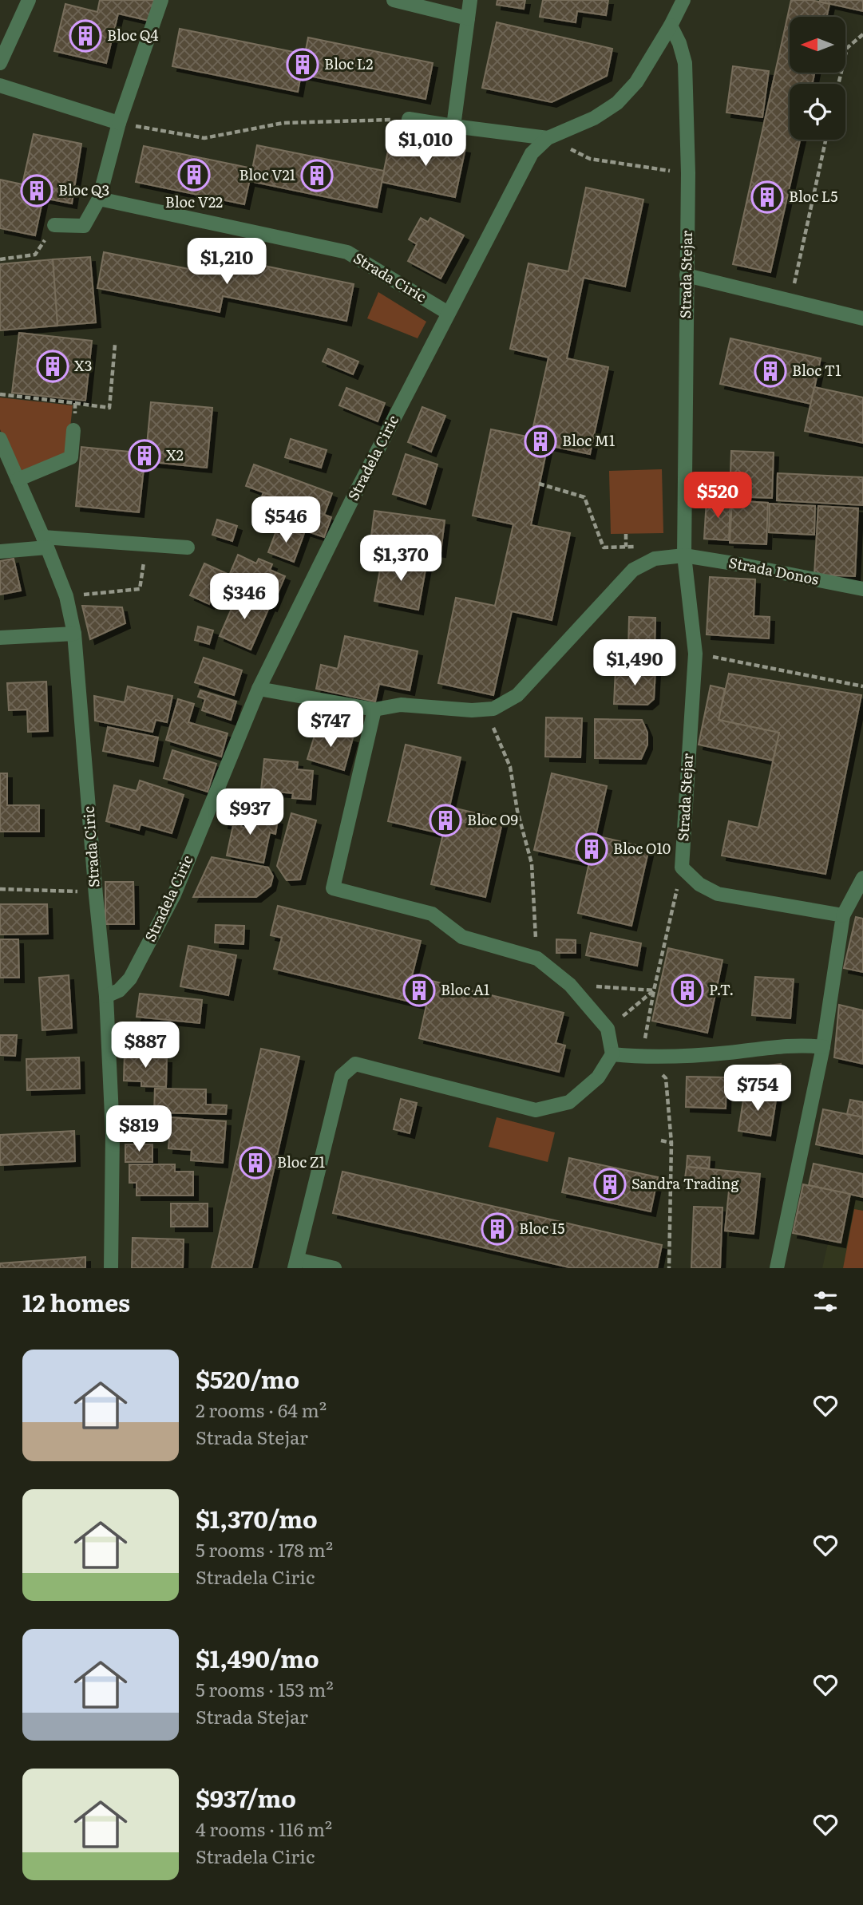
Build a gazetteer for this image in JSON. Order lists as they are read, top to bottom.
{
  "streets": {
    "street": [
      "Strada Stejar",
      "Strada Ciric",
      "Stradela Ciric",
      "Strada Donos"
    ]
  },
  "crossings": [
    ["Strada Stejar", "Stradela Ciric"],
    ["Strada Stejar", "Strada Donos"],
    ["Strada Ciric", "Stradela Ciric"]
  ],
  "places": {
    "building": [
      "Bloc Q4",
      "Bloc L2",
      "Bloc V22",
      "Bloc V21",
      "Bloc Q3",
      "Bloc L5",
      "X3",
      "Bloc T1",
      "Bloc M1",
      "X2",
      "Bloc O9",
      "Bloc O10",
      "Bloc A1",
      "P.T.",
      "Bloc Z1",
      "Sandra Trading",
      "Bloc I5"
    ]
  },
  "north": "left",
  "page": {
    "price": [
      "$1,010",
      "$1,210",
      "$520",
      "$546",
      "$1,370",
      "$346",
      "$1,490",
      "$747",
      "$937",
      "$887",
      "$754",
      "$819"
    ],
    "heading": "12 homes",
    "list": [
      {
        "name": "$520/mo",
        "note": "2 rooms · 64 m² · Strada Stejar"
      },
      {
        "name": "$1,370/mo",
        "note": "5 rooms · 178 m² · Stradela Ciric"
      },
      {
        "name": "$1,490/mo",
        "note": "5 rooms · 153 m² · Strada Stejar"
      },
      {
        "name": "$937/mo",
        "note": "4 rooms · 116 m² · Stradela Ciric"
      }
    ]
  }
}
